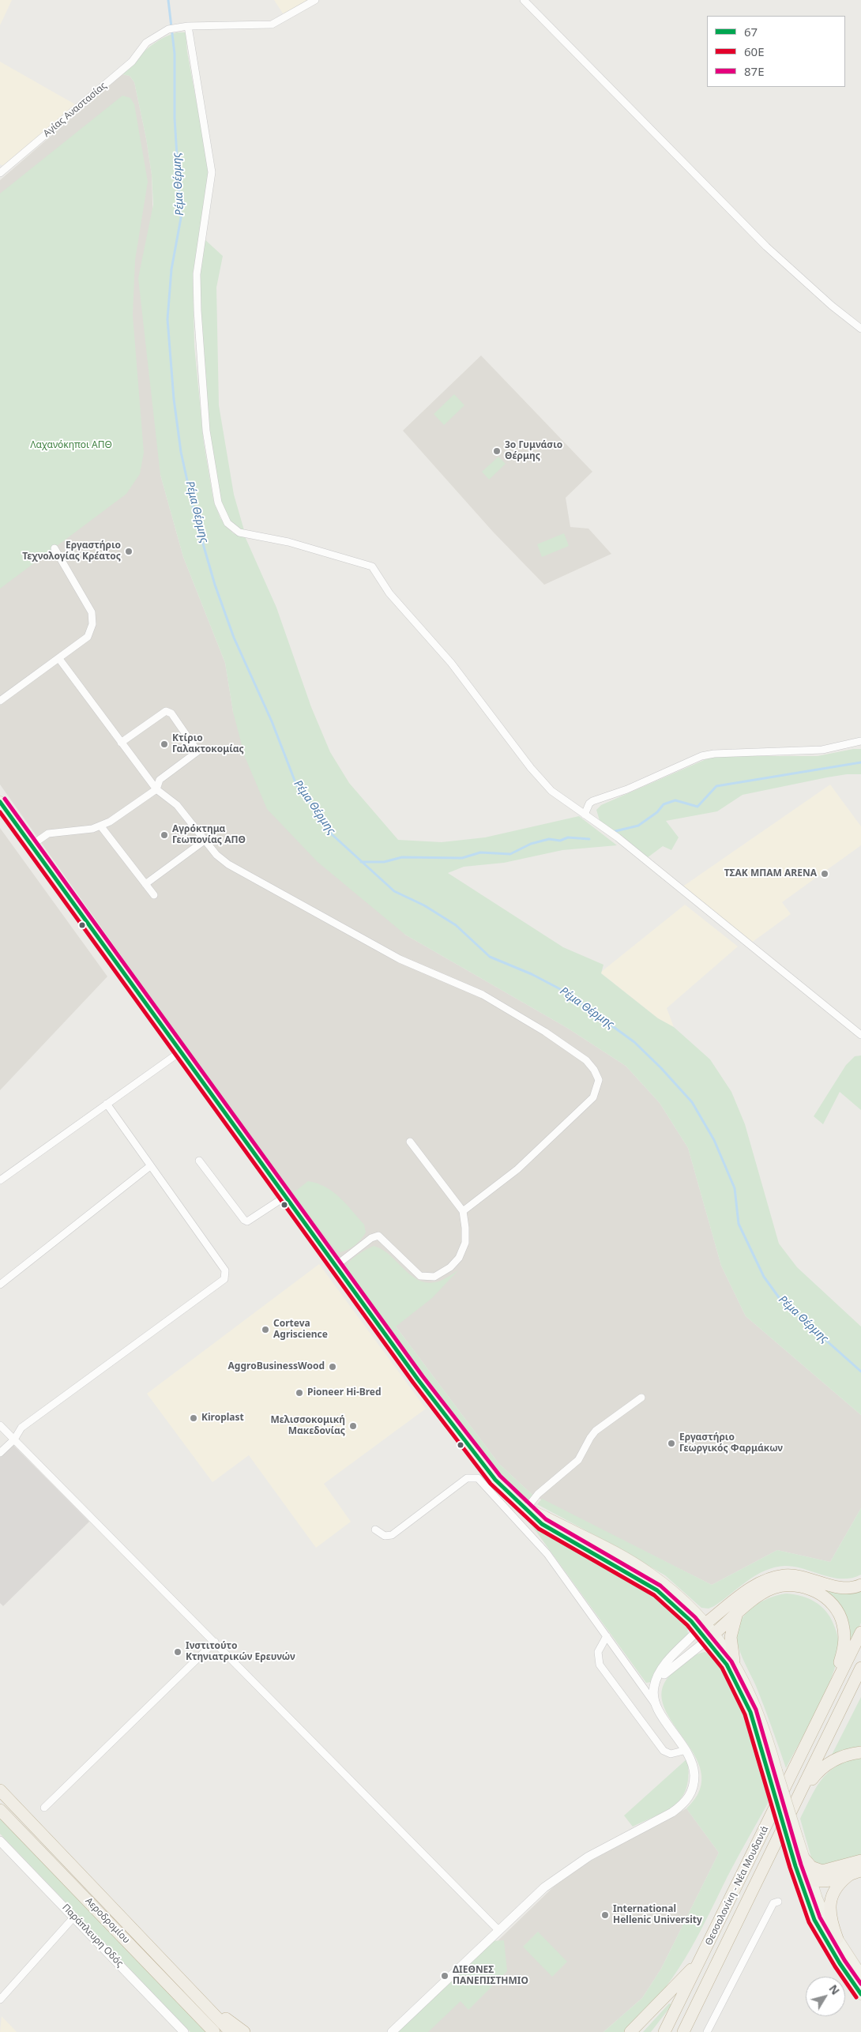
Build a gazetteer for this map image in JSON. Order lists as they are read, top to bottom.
{
  "streets": {
    "highway": ["Θεσσαλονίκη - Νέα Μουδανιά", "Αεροδρομίου"],
    "street": ["Αγίας Αναστασίας", "Παράπλευρη Οδός"]
  },
  "water": ["Ρέμα Θέρμης"],
  "parks": ["Λαχανόκηποι ΑΠΘ"],
  "places": [
    "3ο Γυμνάσιο Θέρμης",
    "Εργαστήριο Τεχνολογίας Κρέατος",
    "Κτίριο Γαλακτοκομίας",
    "Αγρόκτημα Γεωπονίας ΑΠΘ",
    "ΤΣΑΚ ΜΠΑΜ ARENA",
    "Corteva Agriscience",
    "AggroBusinessWood",
    "Pioneer Hi-Bred",
    "Kiroplast",
    "Μελισσοκομική Μακεδονίας",
    "Εργαστήριο Γεωργικός Φαρμάκων",
    "Ινστιτούτο Κτηνιατρικών Ερευνών",
    "International Hellenic University",
    "ΔΙΕΘΝΕΣ ΠΑΝΕΠΙΣΤΗΜΙΟ"
  ],
  "lines": ["transit line 87Ε", "transit line 67", "transit line 60Ε"],
  "legend": ["67", "60Ε", "87Ε"],
  "north": "top right"
}
